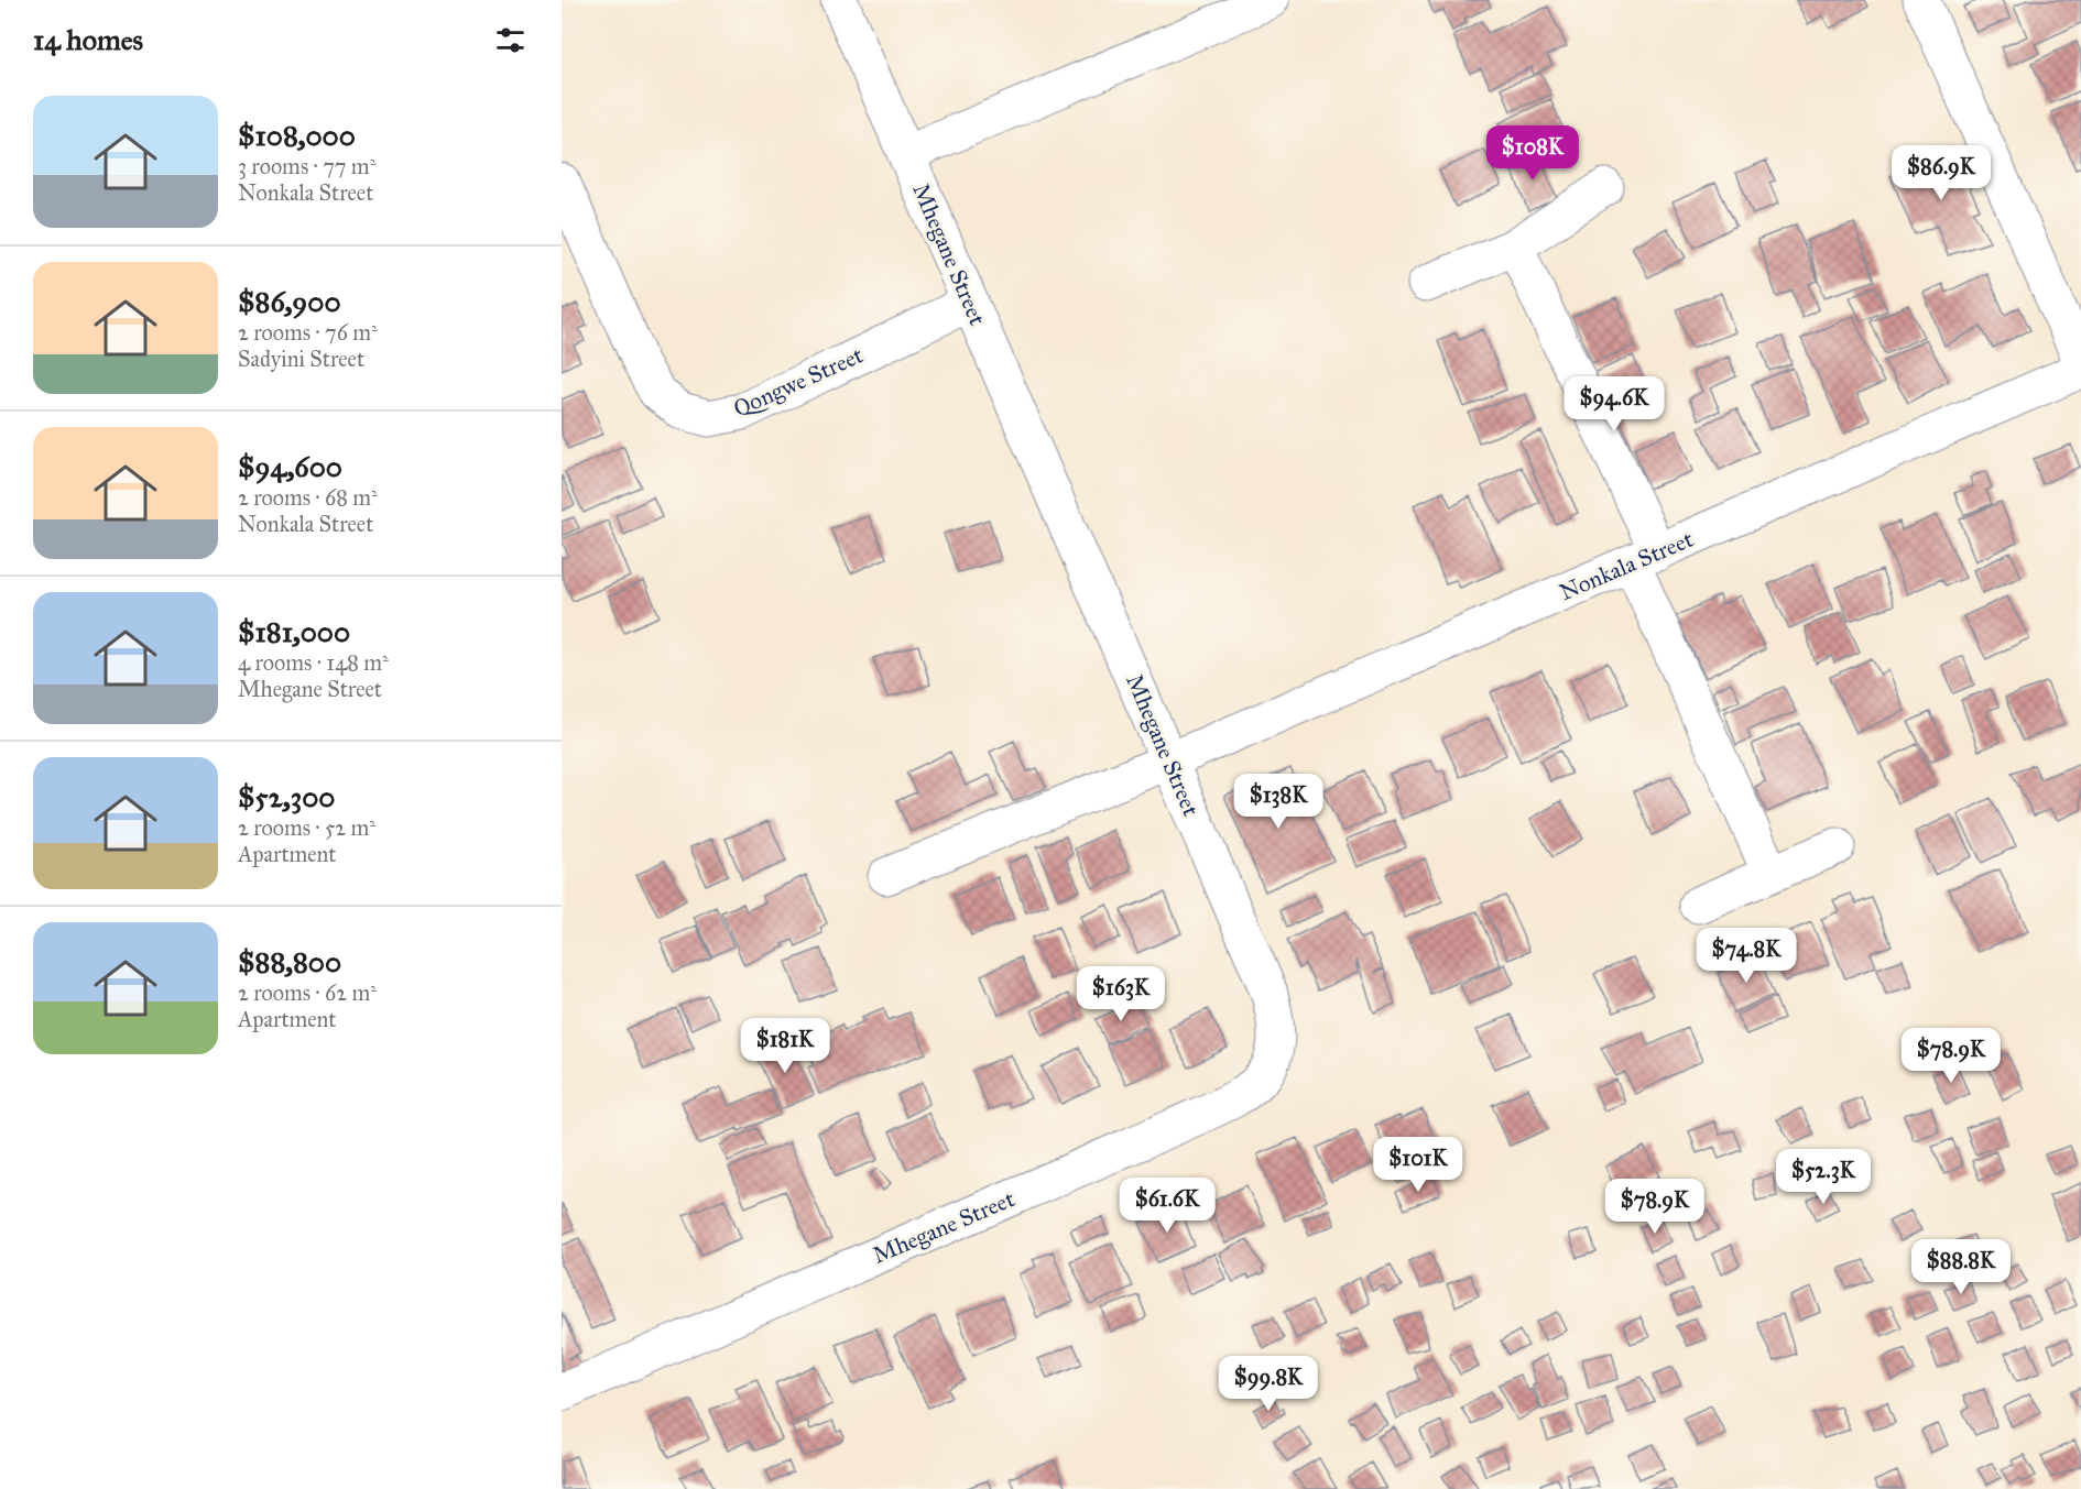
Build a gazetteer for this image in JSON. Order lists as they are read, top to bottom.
{
  "streets": {
    "street": ["Mhegane Street", "Qongwe Street", "Nonkala Street"]
  },
  "crossings": [
    ["Mhegane Street", "Qongwe Street"],
    ["Mhegane Street", "Nonkala Street"]
  ],
  "page": {
    "heading": "14 homes",
    "list": [
      {
        "name": "$108,000",
        "note": "3 rooms · 77 m² · Nonkala Street"
      },
      {
        "name": "$86,900",
        "note": "2 rooms · 76 m² · Sadyini Street"
      },
      {
        "name": "$94,600",
        "note": "2 rooms · 68 m² · Nonkala Street"
      },
      {
        "name": "$181,000",
        "note": "4 rooms · 148 m² · Mhegane Street"
      },
      {
        "name": "$52,300",
        "note": "2 rooms · 52 m² · Apartment"
      },
      {
        "name": "$88,800",
        "note": "2 rooms · 62 m² · Apartment"
      }
    ],
    "price": [
      "$108K",
      "$86.9K",
      "$94.6K",
      "$138K",
      "$74.8K",
      "$163K",
      "$181K",
      "$78.9K",
      "$101K",
      "$52.3K",
      "$61.6K",
      "$78.9K",
      "$88.8K",
      "$99.8K"
    ]
  }
}
